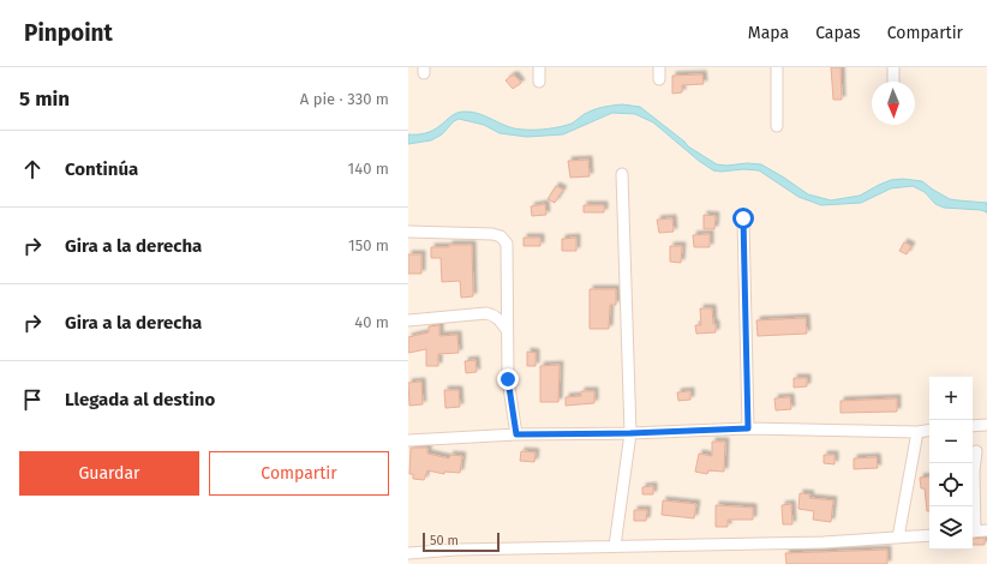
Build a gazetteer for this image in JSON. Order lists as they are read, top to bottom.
{
  "scale_bar": "50 m",
  "north": "bottom",
  "page": {
    "header": "Pinpoint",
    "nav": ["Mapa", "Capas", "Compartir"],
    "heading": ["5 min", "A pie · 330 m"],
    "list": [
      ["Continúa", "140 m"],
      ["Gira a la derecha", "150 m"],
      ["Gira a la derecha", "40 m"],
      "Llegada al destino"
    ],
    "map_buttons": ["+", "−"],
    "buttons": ["Guardar", "Compartir"],
    "scale": "50 m"
  }
}
